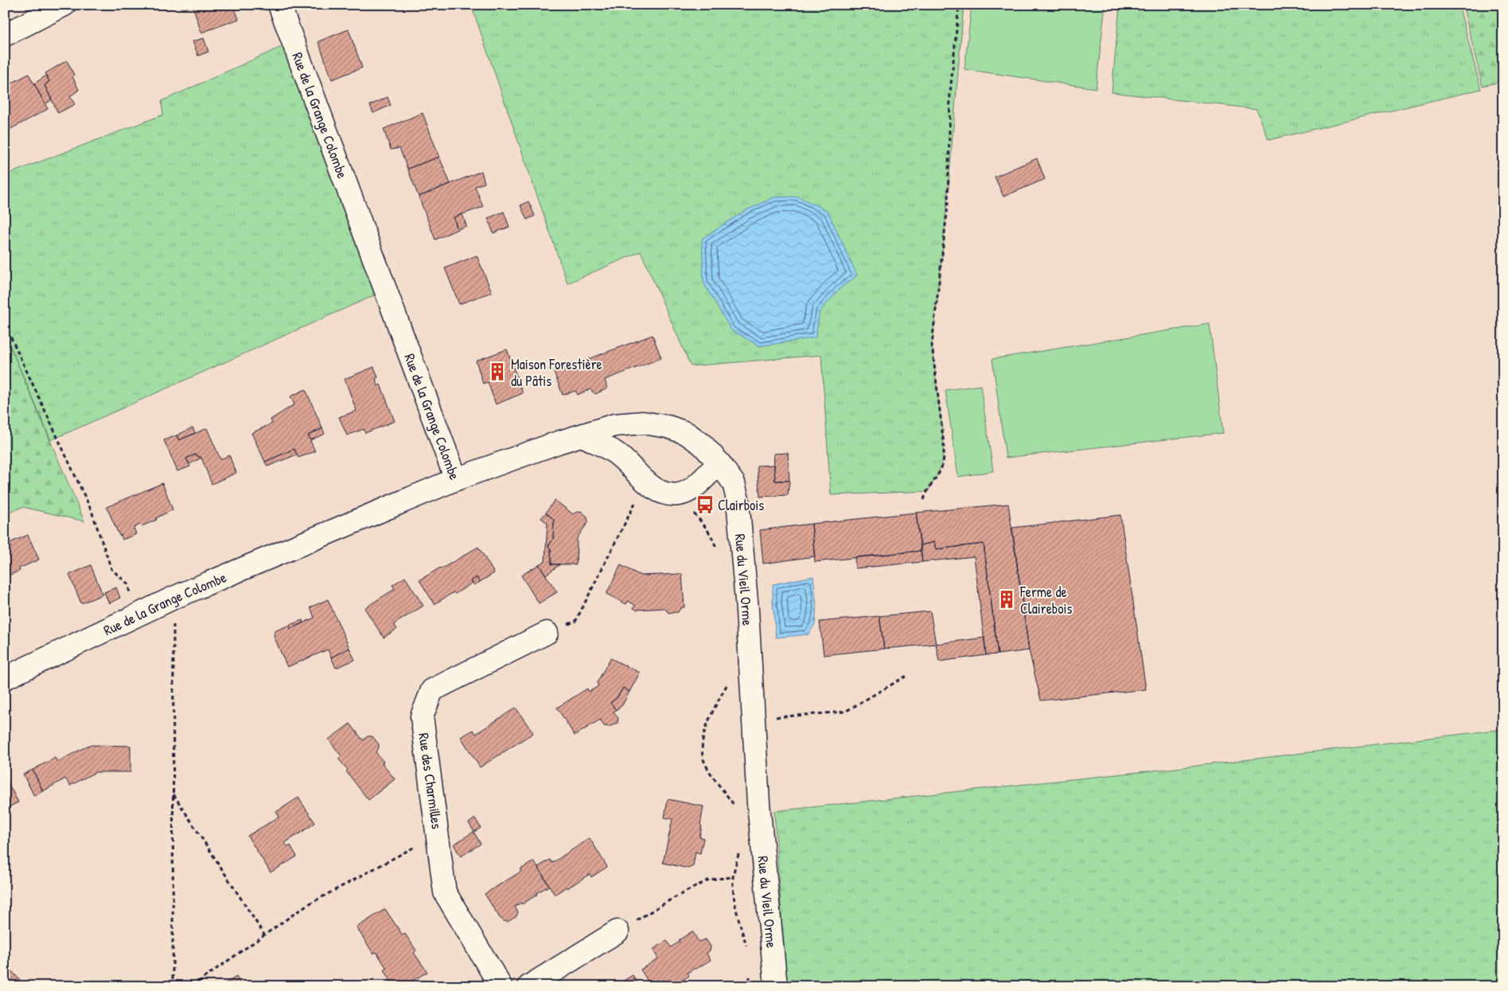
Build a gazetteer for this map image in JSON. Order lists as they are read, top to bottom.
{
  "streets": {
    "street": ["Rue de la Grange Colombe", "Rue du Vieil Orme", "Rue des Charmilles"]
  },
  "crossings": [
    ["Rue de la Grange Colombe", "Rue du Vieil Orme"]
  ],
  "places": {
    "building": ["Maison Forestière du Pâtis", "Ferme de Clairebois"],
    "bus stop": ["Clairbois"]
  }
}
